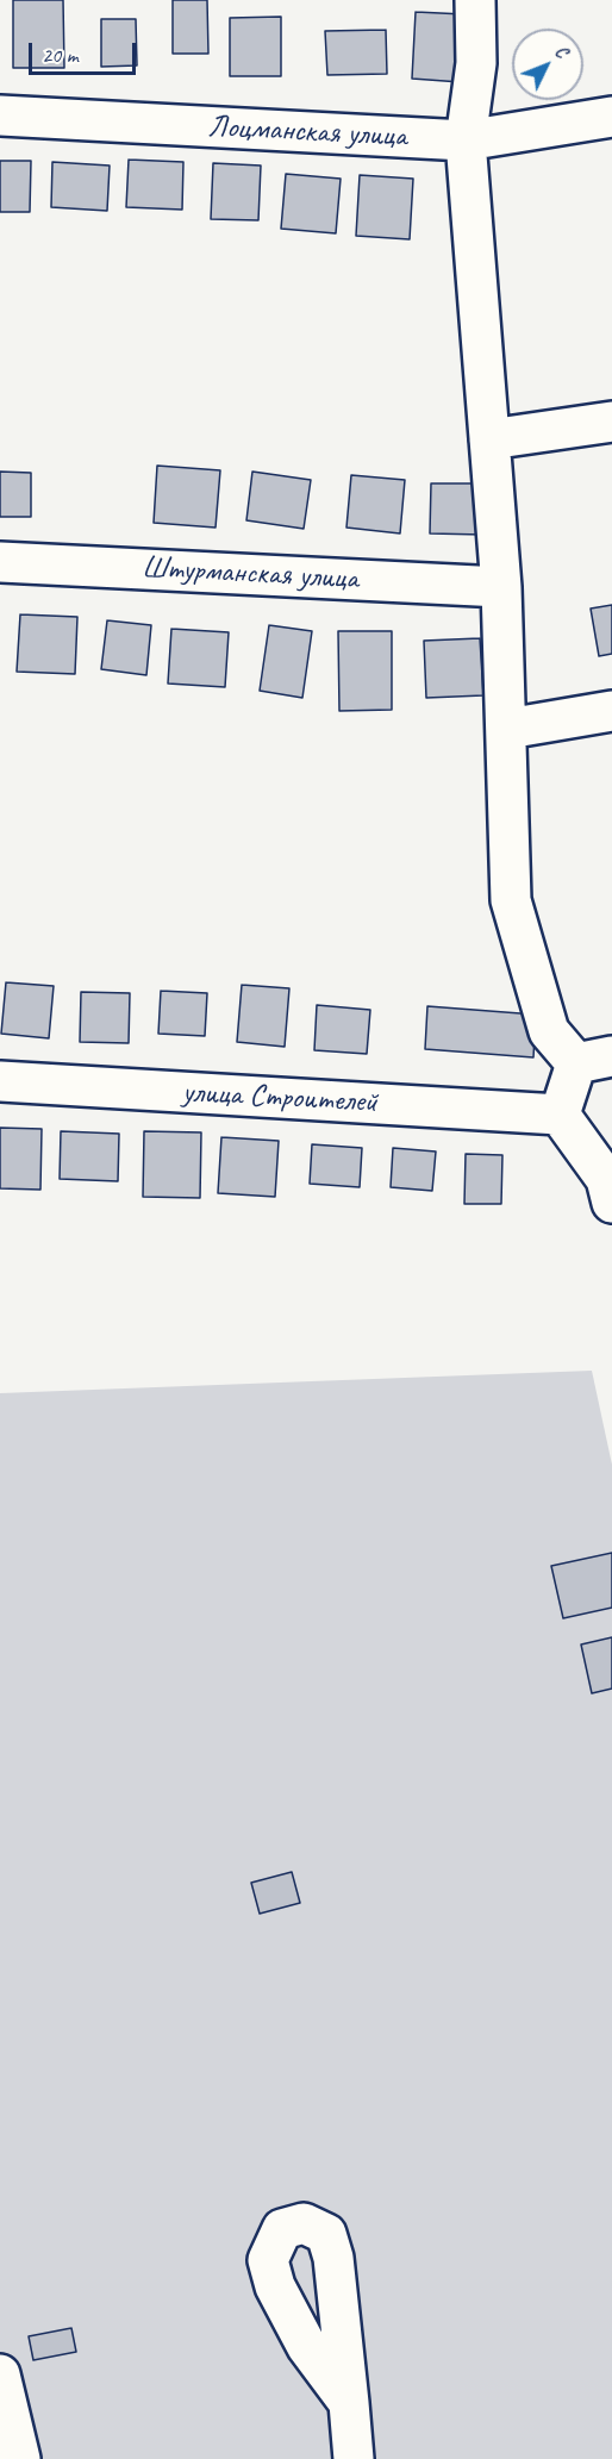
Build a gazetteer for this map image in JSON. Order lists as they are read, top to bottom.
{
  "streets": {
    "lane": ["Лоцманская улица", "Штурманская улица", "улица Строителей"]
  },
  "scale_bar": "20 m",
  "north": "top right"
}
